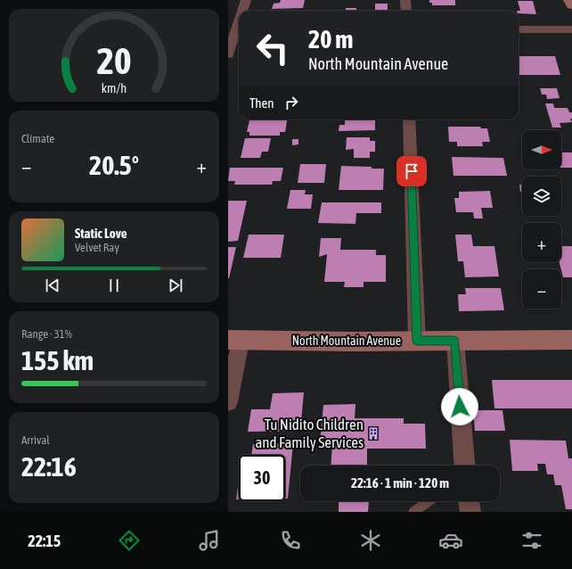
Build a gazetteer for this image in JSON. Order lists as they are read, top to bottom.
{
  "streets": {
    "street": ["North Mountain Avenue"]
  },
  "places": {
    "building": ["Tu Nidito Children and Family Services"]
  },
  "north": "right",
  "page": {
    "turn": ["20 m", "North Mountain Avenue"],
    "then": "Then",
    "tile": [
      "Climate",
      ["Range · 31%", "155 km"],
      ["Arrival", "22:16"]
    ],
    "map_buttons": ["+", "−"],
    "heat": ["−", "20.5°", "+"],
    "song": ["Static Love", "Velvet Ray"],
    "limit": "30",
    "trip": "22:16 · 1 min · 120 m",
    "tabs": "22:15",
    "gauge": ["20", "km/h"]
  }
}
